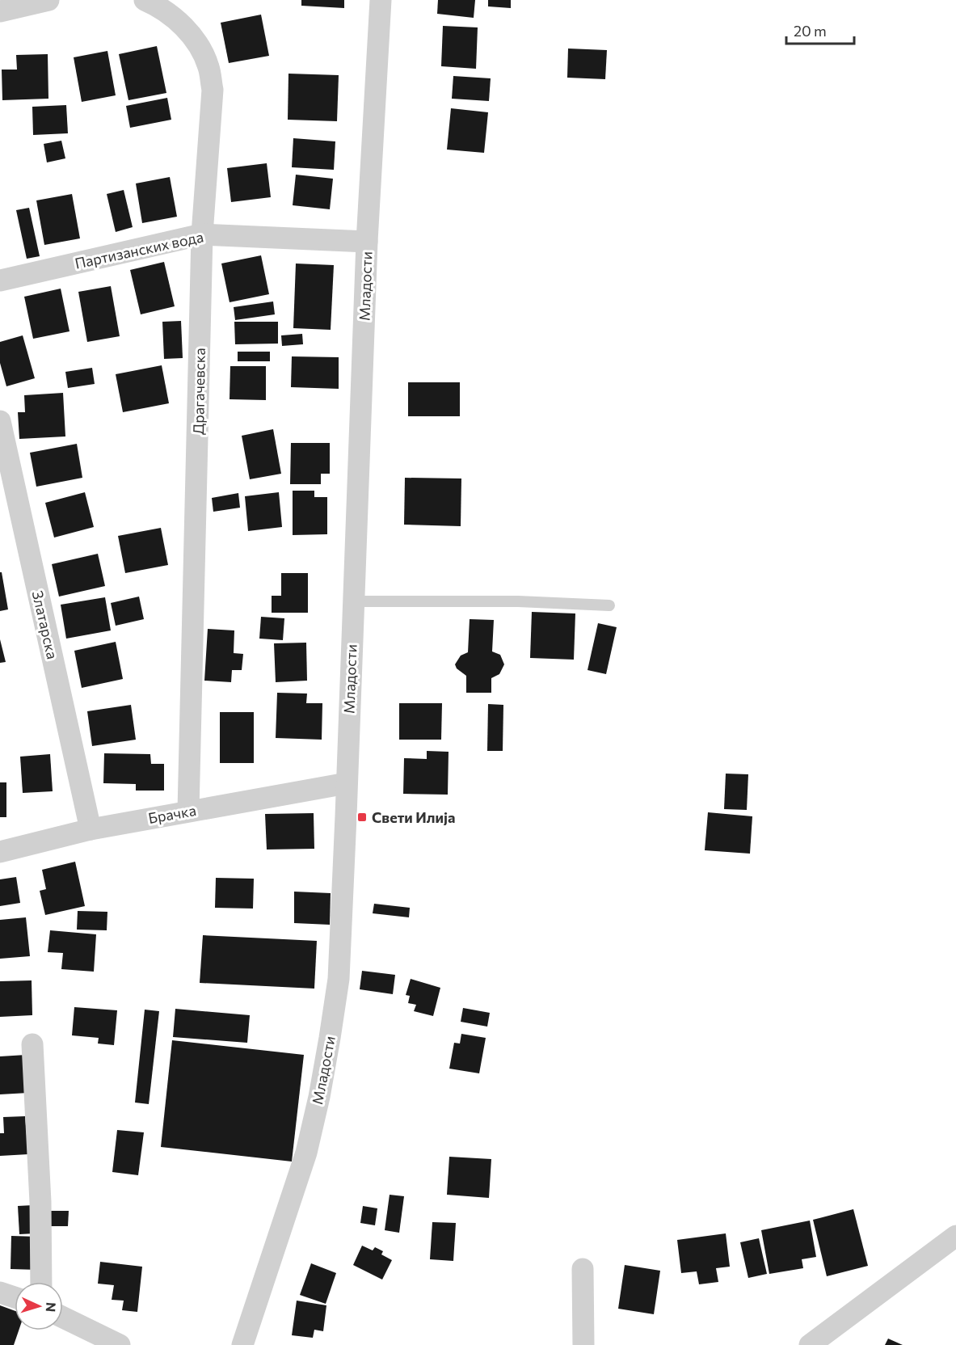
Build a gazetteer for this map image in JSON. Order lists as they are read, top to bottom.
{
  "streets": {
    "street": [
      "Партизанских вода",
      "Младости",
      "Драгачевска",
      "Златарска",
      "Брачка"
    ]
  },
  "crossings": [
    ["Партизанских вода", "Младости"],
    ["Партизанских вода", "Драгачевска"],
    ["Младости", "Брачка"],
    ["Драгачевска", "Брачка"],
    ["Златарска", "Брачка"]
  ],
  "places": {
    "transit": ["Свети Илија"]
  },
  "scale_bar": "20 m",
  "north": "right"
}
